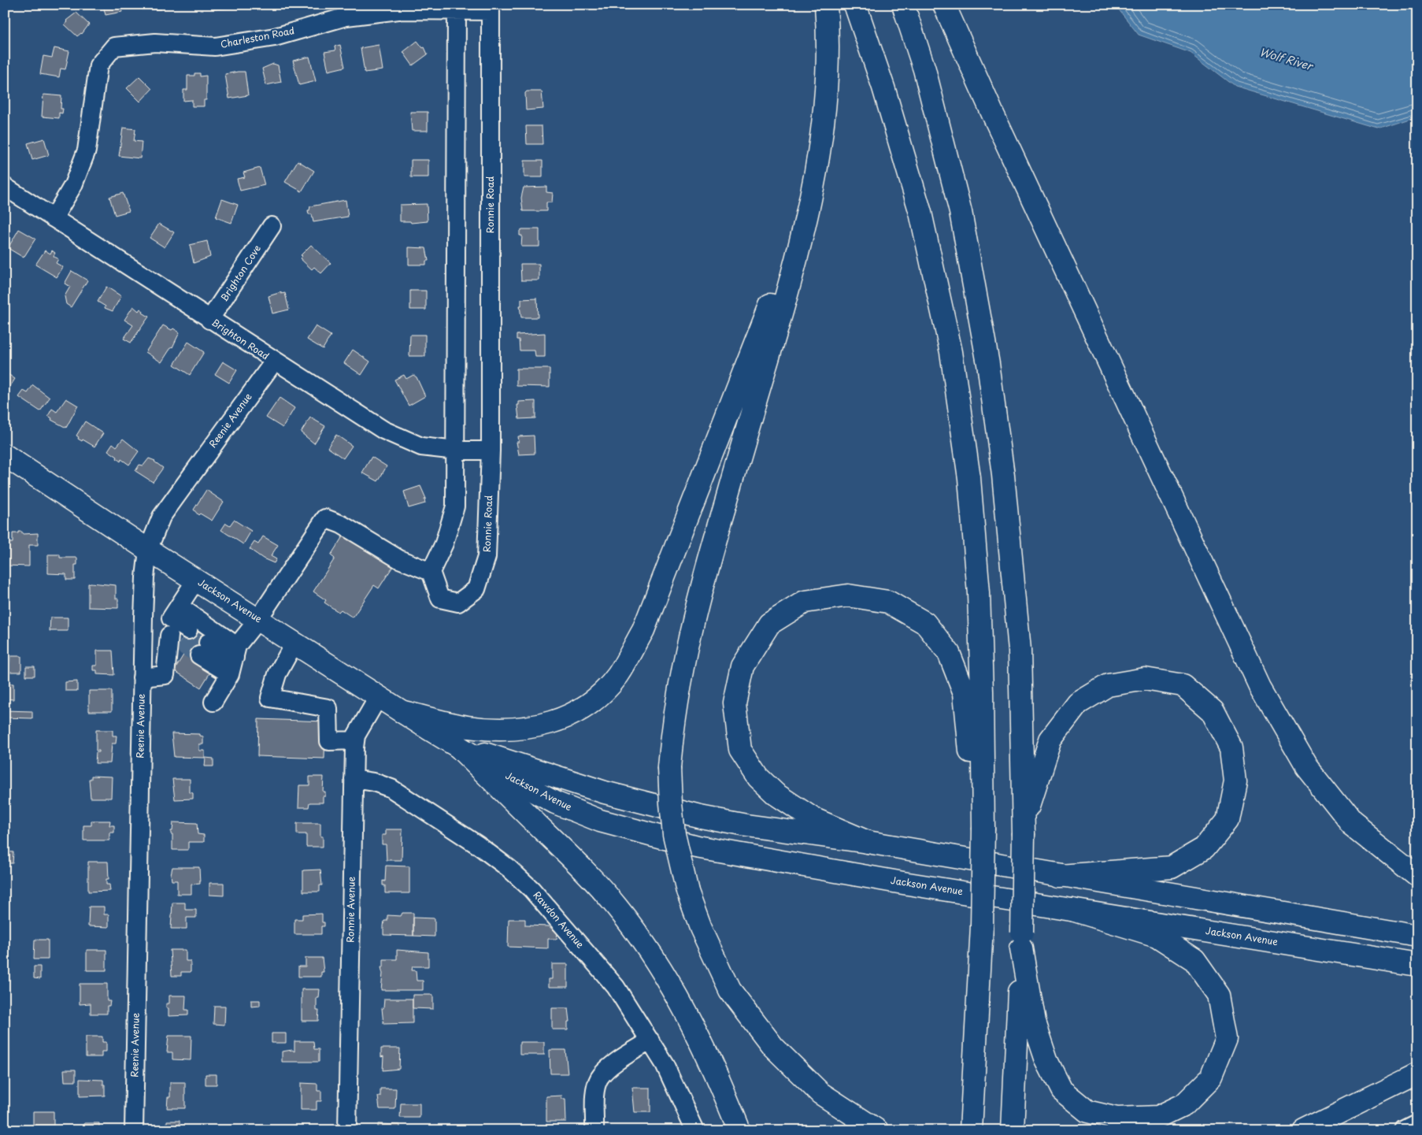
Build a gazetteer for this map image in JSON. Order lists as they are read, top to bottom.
{
  "streets": {
    "main road": ["Jackson Avenue"],
    "street": [
      "Charleston Road",
      "Ronnie Road",
      "Brighton Cove",
      "Brighton Road",
      "Reenie Avenue",
      "Ronnie Avenue",
      "Rawdon Avenue"
    ]
  },
  "crossings": [
    ["Charleston Road", "Ronnie Road"],
    ["Charleston Road", "Brighton Road"],
    ["Ronnie Road", "Brighton Road"],
    ["Brighton Cove", "Brighton Road"],
    ["Brighton Road", "Reenie Avenue"],
    ["Reenie Avenue", "Jackson Avenue"],
    ["Jackson Avenue", "Ronnie Avenue"],
    ["Ronnie Avenue", "Rawdon Avenue"]
  ],
  "water": ["Wolf River"]
}
